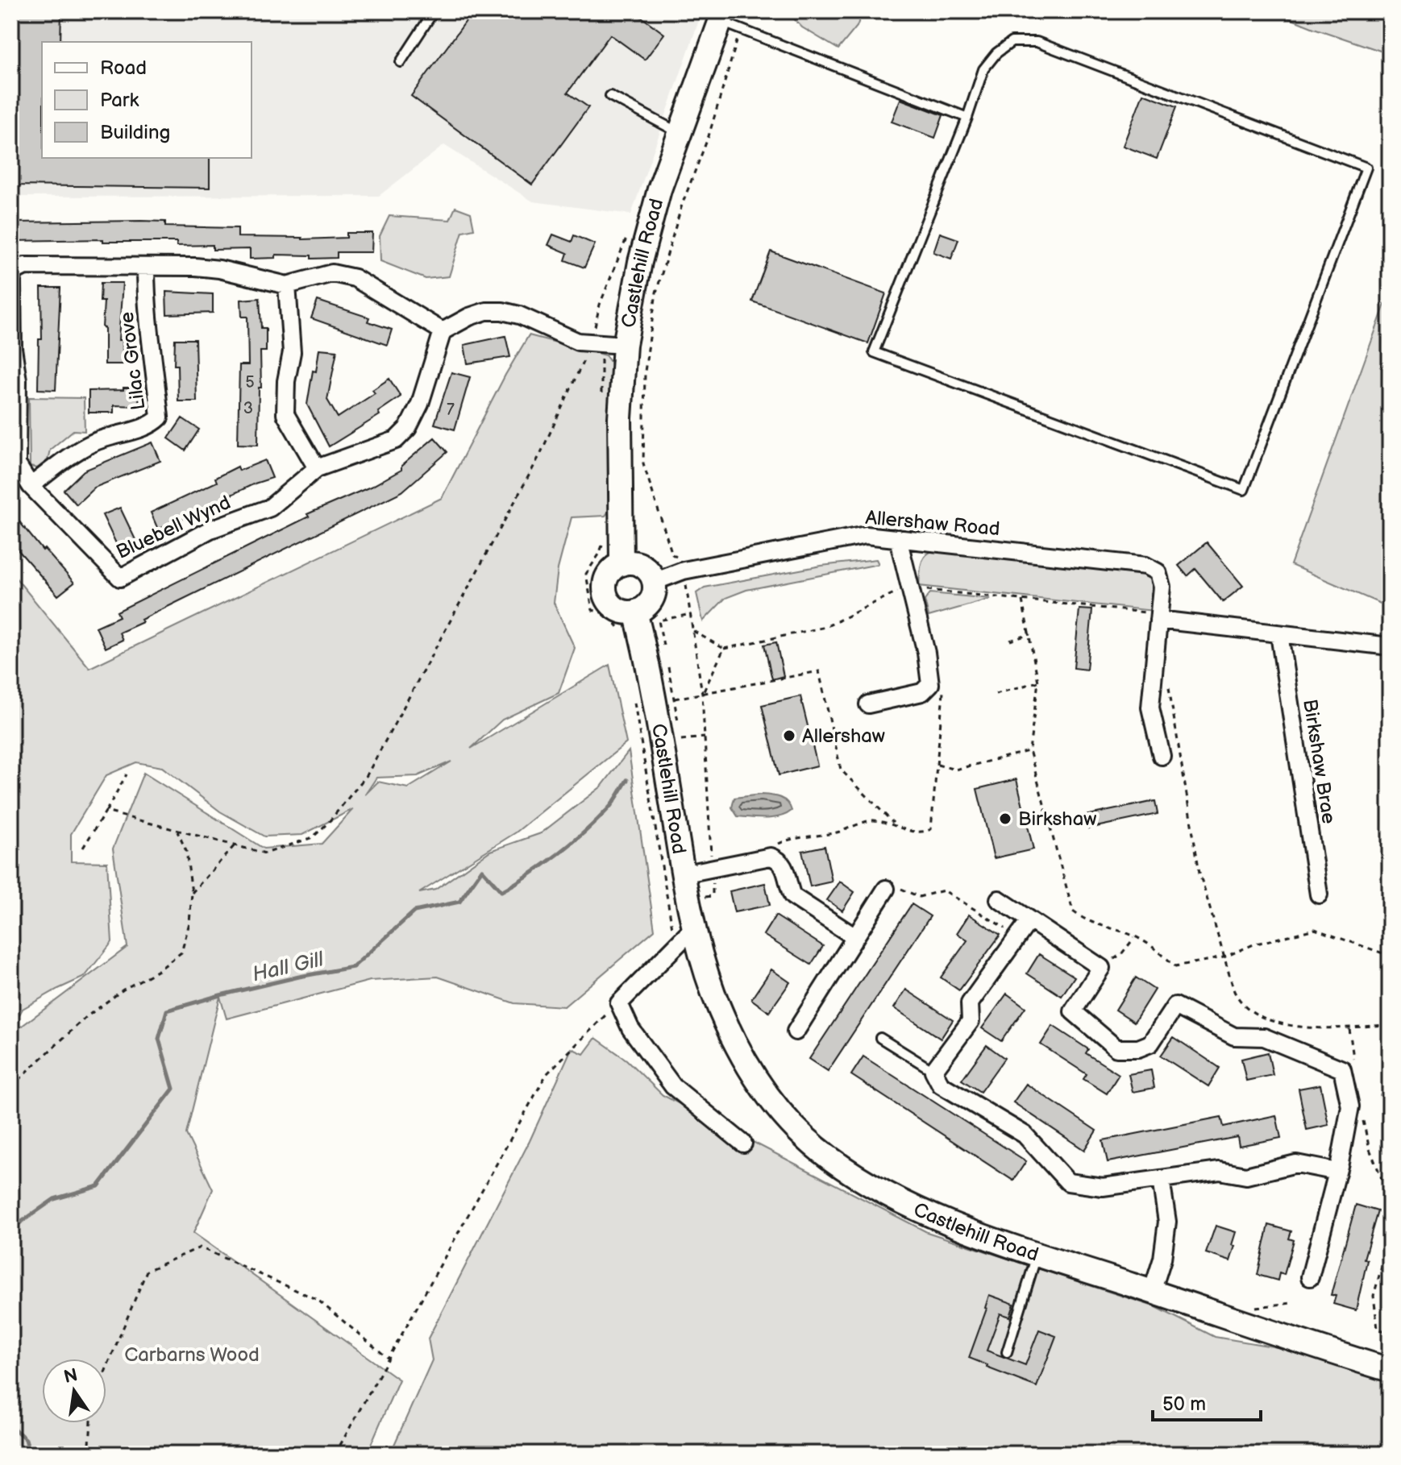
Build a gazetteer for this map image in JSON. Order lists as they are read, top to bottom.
{
  "streets": {
    "main road": ["Castlehill Road"],
    "street": [
      "Lilac Grove",
      "Allershaw Road",
      "Bluebell Wynd",
      "Birkshaw Brae"
    ]
  },
  "crossings": [
    ["Castlehill Road", "Allershaw Road"],
    ["Lilac Grove", "Bluebell Wynd"]
  ],
  "water": ["Hall Gill"],
  "parks": ["Carbarns Wood"],
  "places": ["Allershaw", "Birkshaw"],
  "house_numbers": ["5", "3", "7"],
  "legend": ["Road", "Park", "Building"],
  "scale_bar": "50 m",
  "north": "top"
}
